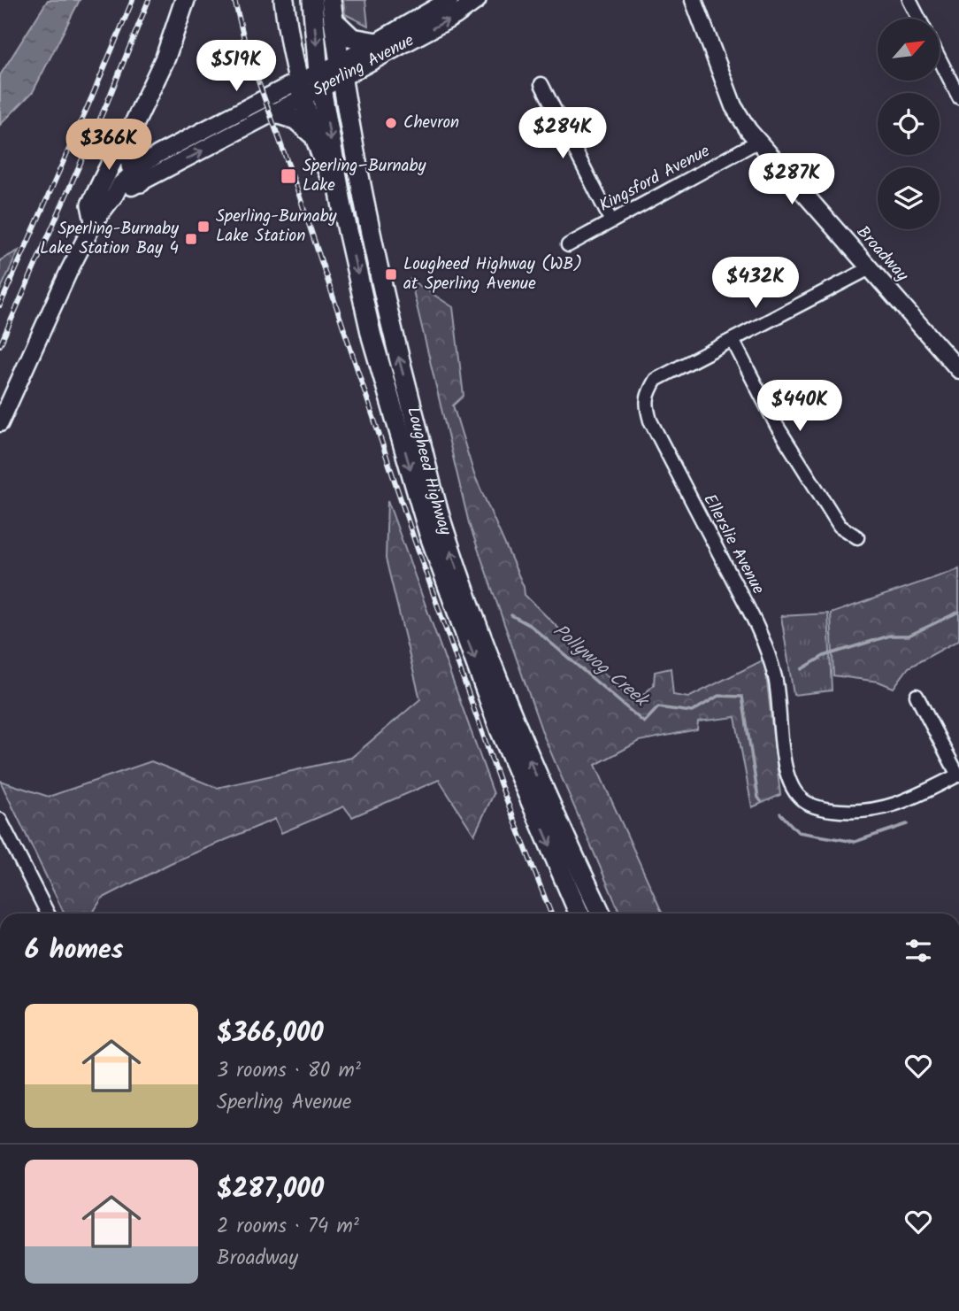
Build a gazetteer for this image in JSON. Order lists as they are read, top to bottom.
{
  "streets": {
    "main road": ["Sperling Avenue", "Lougheed Highway"],
    "street": ["Kingsford Avenue", "Broadway", "Ellerslie Avenue"]
  },
  "crossings": [
    ["Sperling Avenue", "Lougheed Highway"],
    ["Kingsford Avenue", "Broadway"],
    ["Broadway", "Ellerslie Avenue"]
  ],
  "water": ["Pollywog Creek"],
  "places": {
    "other": ["Chevron"],
    "transit": [
      "Sperling–Burnaby Lake",
      "Sperling-Burnaby Lake Station",
      "Sperling-Burnaby Lake Station Bay 4",
      "Lougheed Highway (WB) at Sperling Avenue"
    ]
  },
  "north": "top right",
  "page": {
    "price": [
      "$519K",
      "$284K",
      "$366K",
      "$287K",
      "$432K",
      "$440K"
    ],
    "heading": "6 homes",
    "list": [
      {
        "name": "$366,000",
        "note": "3 rooms · 80 m² · Sperling Avenue"
      },
      {
        "name": "$287,000",
        "note": "2 rooms · 74 m² · Broadway"
      }
    ]
  }
}
